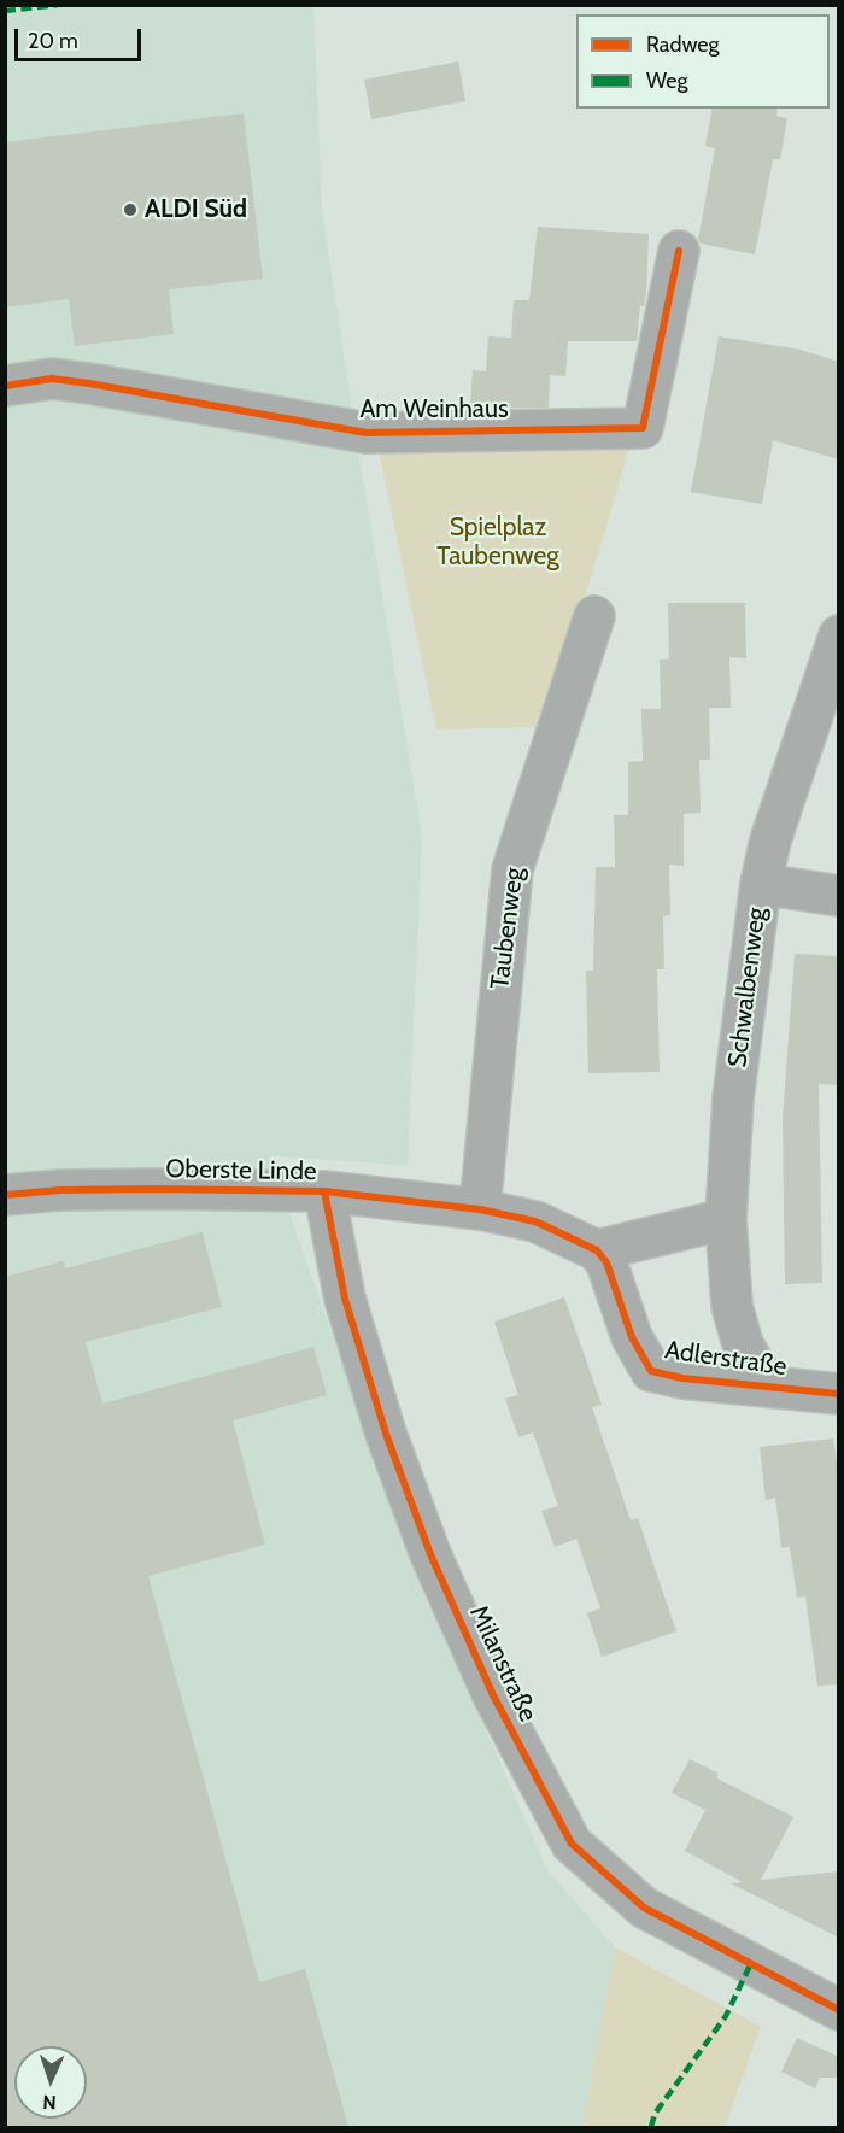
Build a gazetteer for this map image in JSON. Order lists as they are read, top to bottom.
{
  "streets": {
    "street": [
      "Am Weinhaus",
      "Taubenweg",
      "Schwalbenweg",
      "Oberste Linde",
      "Adlerstraße",
      "Milanstraße"
    ]
  },
  "crossings": [
    ["Taubenweg", "Oberste Linde"],
    ["Schwalbenweg", "Adlerstraße"],
    ["Oberste Linde", "Adlerstraße"],
    ["Oberste Linde", "Milanstraße"]
  ],
  "parks": ["Spielplaz Taubenweg"],
  "places": ["ALDI Süd"],
  "legend": ["Radweg", "Weg"],
  "scale_bar": "20 m",
  "north": "bottom"
}
